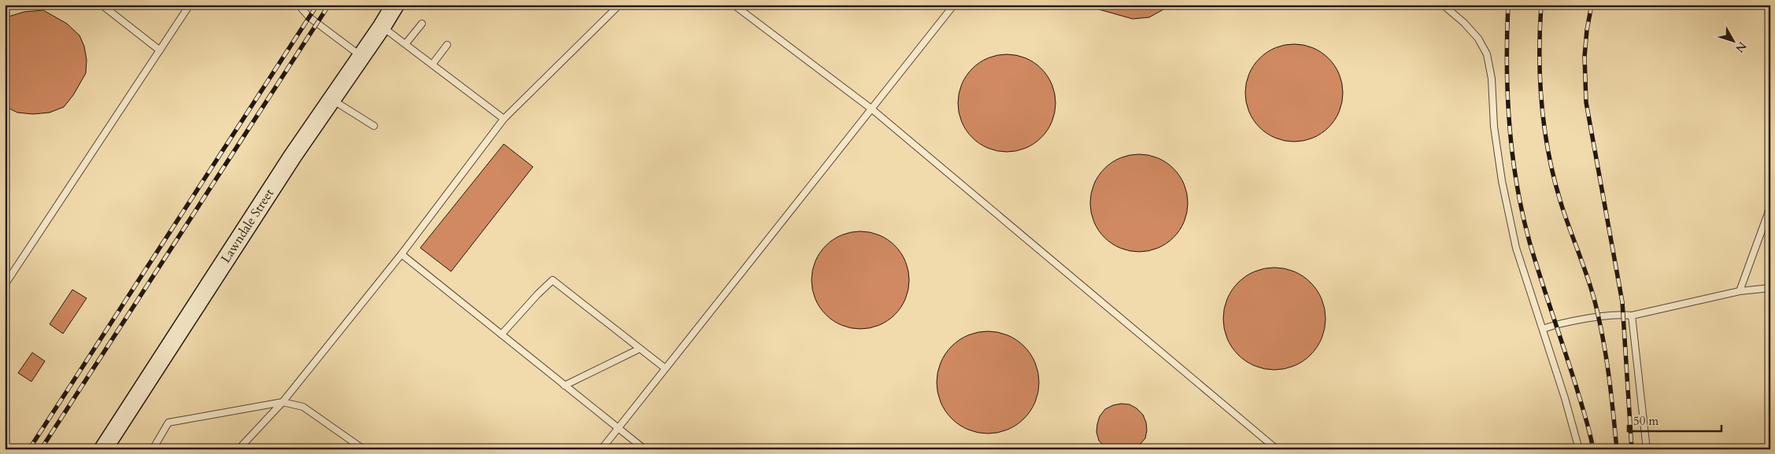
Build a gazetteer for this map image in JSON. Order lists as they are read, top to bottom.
{
  "streets": {
    "main road": ["Lawndale Street"]
  },
  "scale_bar": "50 m",
  "north": "bottom right"
}
